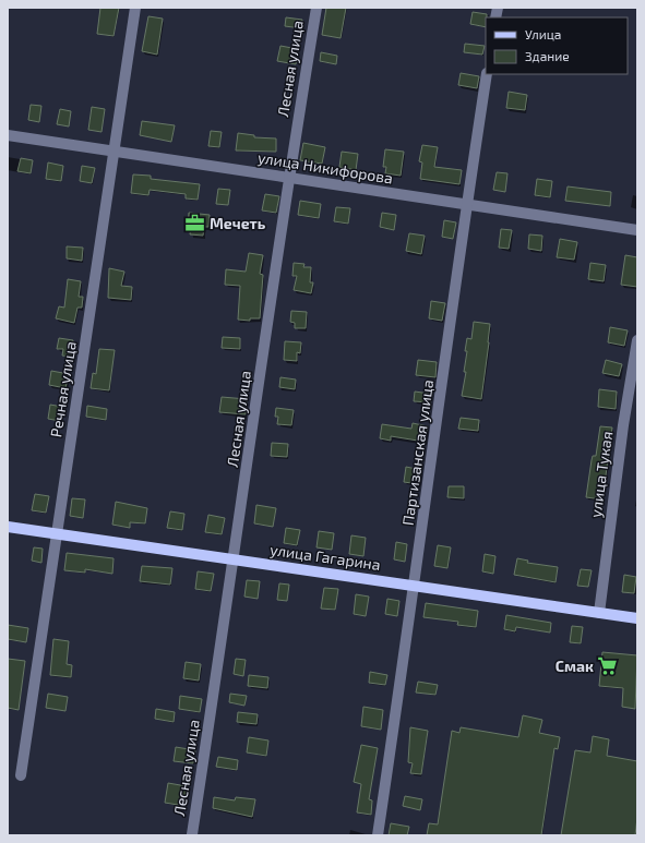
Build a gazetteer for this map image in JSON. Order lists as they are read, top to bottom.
{
  "streets": {
    "main road": ["улица Гагарина"],
    "street": [
      "Лесная улица",
      "улица Никифорова",
      "Речная улица",
      "Партизанская улица",
      "улица Тукая"
    ]
  },
  "crossings": [
    ["Лесная улица", "улица Никифорова"],
    ["Лесная улица", "улица Гагарина"],
    ["улица Никифорова", "Речная улица"],
    ["улица Никифорова", "Партизанская улица"],
    ["Речная улица", "улица Гагарина"],
    ["Партизанская улица", "улица Гагарина"],
    ["улица Тукая", "улица Гагарина"]
  ],
  "places": {
    "office": ["Мечеть"],
    "supermarket": ["Смак"]
  },
  "legend": ["Улица", "Здание"]
}
